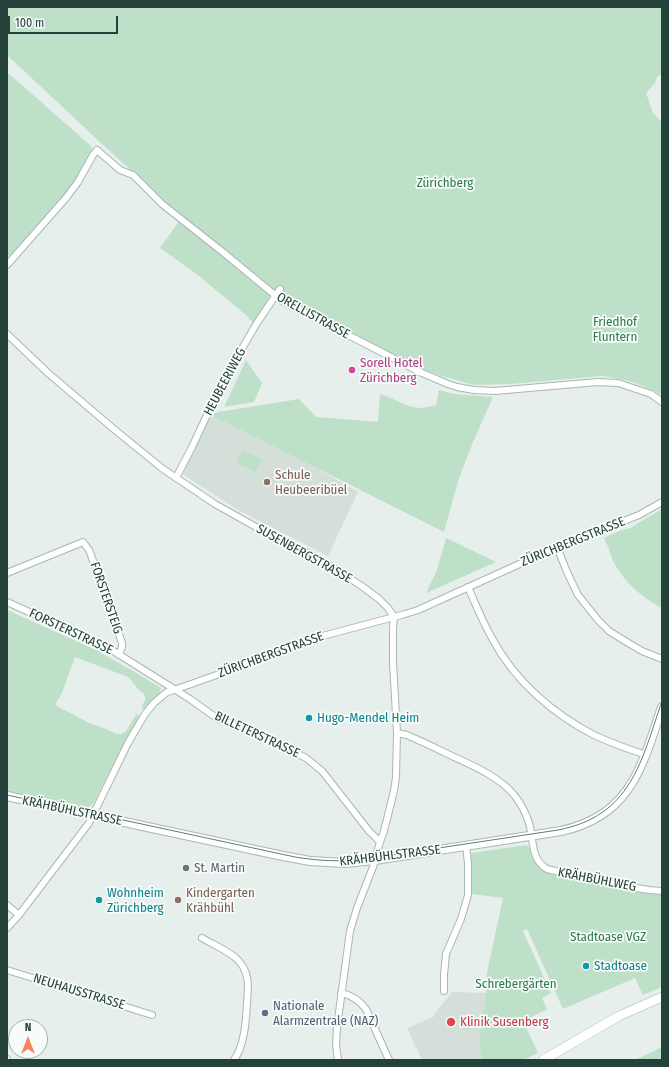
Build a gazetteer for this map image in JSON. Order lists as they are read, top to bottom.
{
  "streets": {
    "street": [
      "ORELLISTRASSE",
      "HEUBEERIWEG",
      "ZÜRICHBERGSTRASSE",
      "SUSENBERGSTRASSE",
      "FORSTERSTEIG",
      "FORSTERSTRASSE",
      "BILLETERSTRASSE",
      "KRÄHBÜHLSTRASSE",
      "KRÄHBÜHLWEG",
      "NEUHAUSSTRASSE"
    ]
  },
  "crossings": [
    ["ORELLISTRASSE", "HEUBEERIWEG"],
    ["HEUBEERIWEG", "SUSENBERGSTRASSE"],
    ["ZÜRICHBERGSTRASSE", "SUSENBERGSTRASSE"],
    ["ZÜRICHBERGSTRASSE", "FORSTERSTRASSE"],
    ["ZÜRICHBERGSTRASSE", "BILLETERSTRASSE"],
    ["ZÜRICHBERGSTRASSE", "KRÄHBÜHLSTRASSE"],
    ["FORSTERSTEIG", "FORSTERSTRASSE"],
    ["FORSTERSTRASSE", "BILLETERSTRASSE"],
    ["KRÄHBÜHLSTRASSE", "KRÄHBÜHLWEG"]
  ],
  "parks": [
    "Zürichberg",
    "Friedhof Fluntern",
    "Stadtoase VGZ",
    "Schrebergärten"
  ],
  "places": [
    "Sorell Hotel Zürichberg",
    "Schule Heubeeribüel",
    "Hugo-Mendel Heim",
    "St. Martin",
    "Wohnheim Zürichberg",
    "Kindergarten Krähbühl",
    "Stadtoase",
    "Nationale Alarmzentrale (NAZ)",
    "Klinik Susenberg"
  ],
  "scale_bar": "100 m",
  "north": "top"
}
